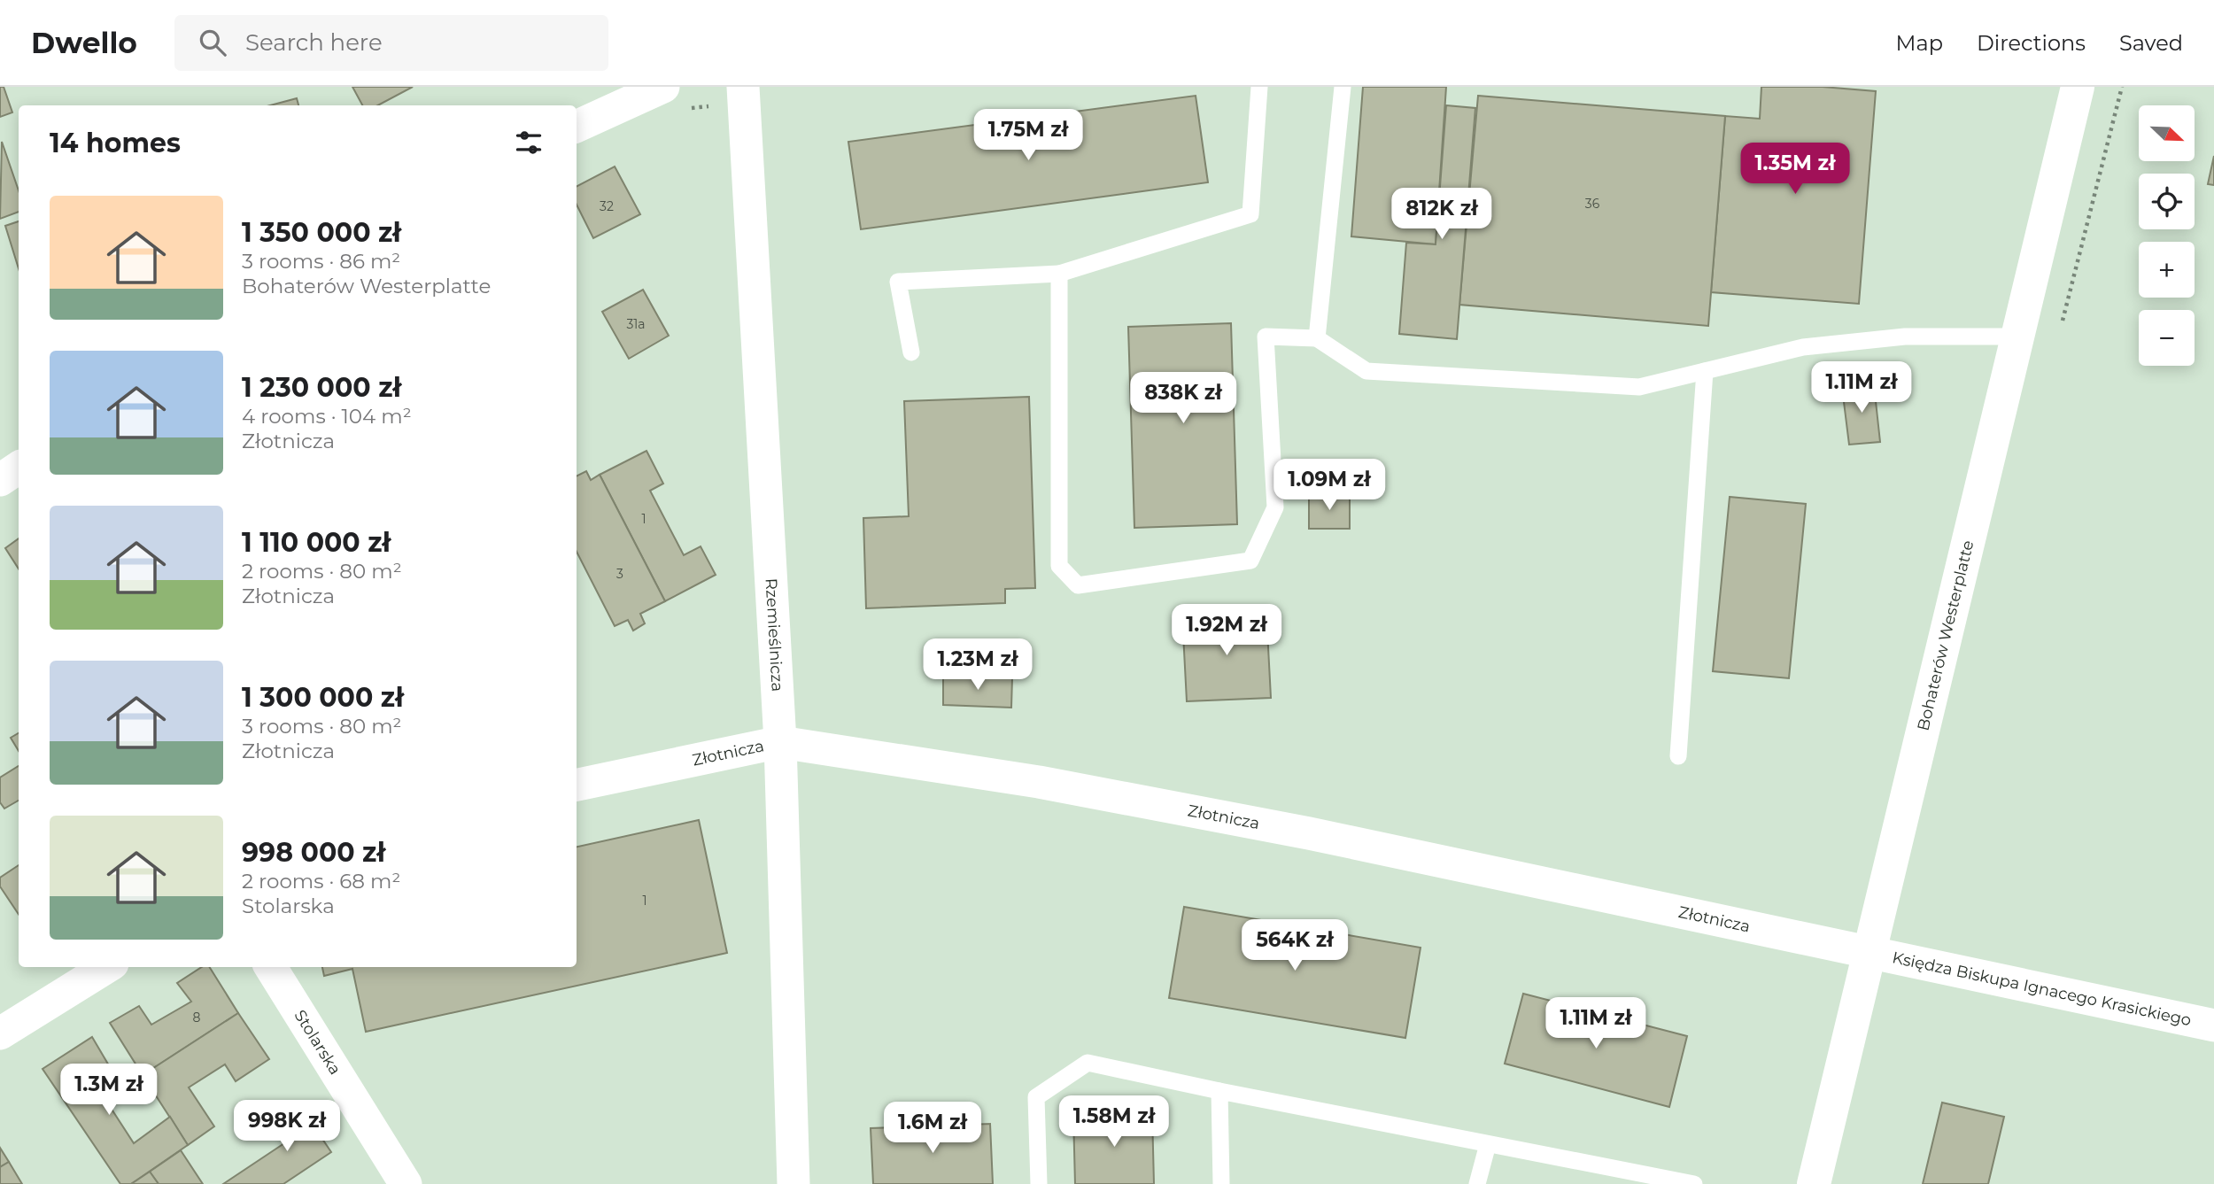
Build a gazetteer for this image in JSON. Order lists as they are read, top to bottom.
{
  "streets": {
    "street": [
      "Rzemieślnicza",
      "Bohaterów Westerplatte",
      "Złotnicza",
      "Księdza Biskupa Ignacego Krasickiego",
      "Stolarska"
    ]
  },
  "crossings": [
    ["Rzemieślnicza", "Złotnicza"],
    ["Bohaterów Westerplatte", "Złotnicza"],
    ["Bohaterów Westerplatte", "Księdza Biskupa Ignacego Krasickiego"],
    ["Złotnicza", "Księdza Biskupa Ignacego Krasickiego"]
  ],
  "house_numbers": [
    "36",
    "32",
    "31a",
    "1",
    "3",
    "1",
    "8"
  ],
  "north": "bottom right",
  "page": {
    "header": "Dwello",
    "search": "Search here",
    "nav": ["Map", "Directions", "Saved"],
    "map_buttons": ["+", "−"],
    "heading": "14 homes",
    "price": [
      "1.75M zł",
      "1.35M zł",
      "812K zł",
      "1.11M zł",
      "838K zł",
      "1.09M zł",
      "1.92M zł",
      "1.23M zł",
      "564K zł",
      "1.11M zł",
      "1.3M zł",
      "1.58M zł",
      "998K zł",
      "1.6M zł"
    ],
    "list": [
      {
        "name": "1 350 000 zł",
        "note": "3 rooms · 86 m² · Bohaterów Westerplatte"
      },
      {
        "name": "1 230 000 zł",
        "note": "4 rooms · 104 m² · Złotnicza"
      },
      {
        "name": "1 110 000 zł",
        "note": "2 rooms · 80 m² · Złotnicza"
      },
      {
        "name": "1 300 000 zł",
        "note": "3 rooms · 80 m² · Złotnicza"
      },
      {
        "name": "998 000 zł",
        "note": "2 rooms · 68 m² · Stolarska"
      }
    ]
  }
}
